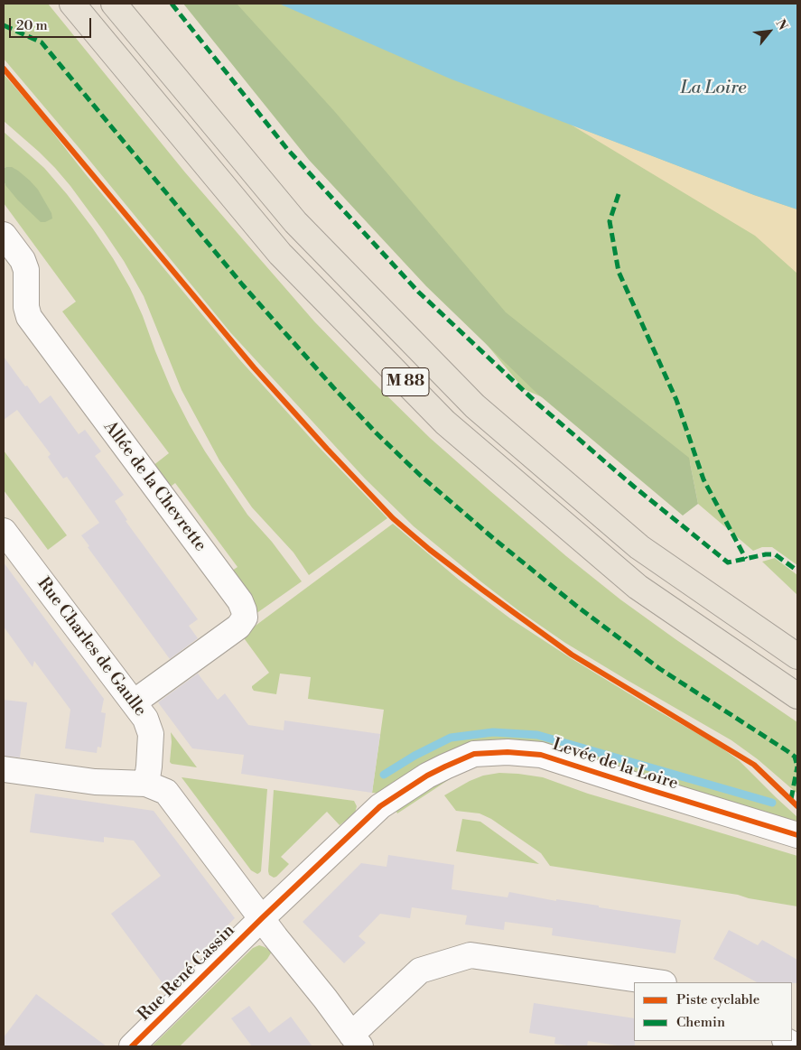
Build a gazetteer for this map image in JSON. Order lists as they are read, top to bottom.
{
  "streets": {
    "highway": ["M 88"],
    "street": [
      "Allée de la Chevrette",
      "Rue Charles de Gaulle",
      "Levée de la Loire",
      "Rue René Cassin"
    ]
  },
  "crossings": [
    ["Allée de la Chevrette", "Rue Charles de Gaulle"],
    ["Levée de la Loire", "Rue René Cassin"]
  ],
  "water": ["La Loire"],
  "legend": ["Piste cyclable", "Chemin"],
  "scale_bar": "20 m",
  "north": "top right"
}
